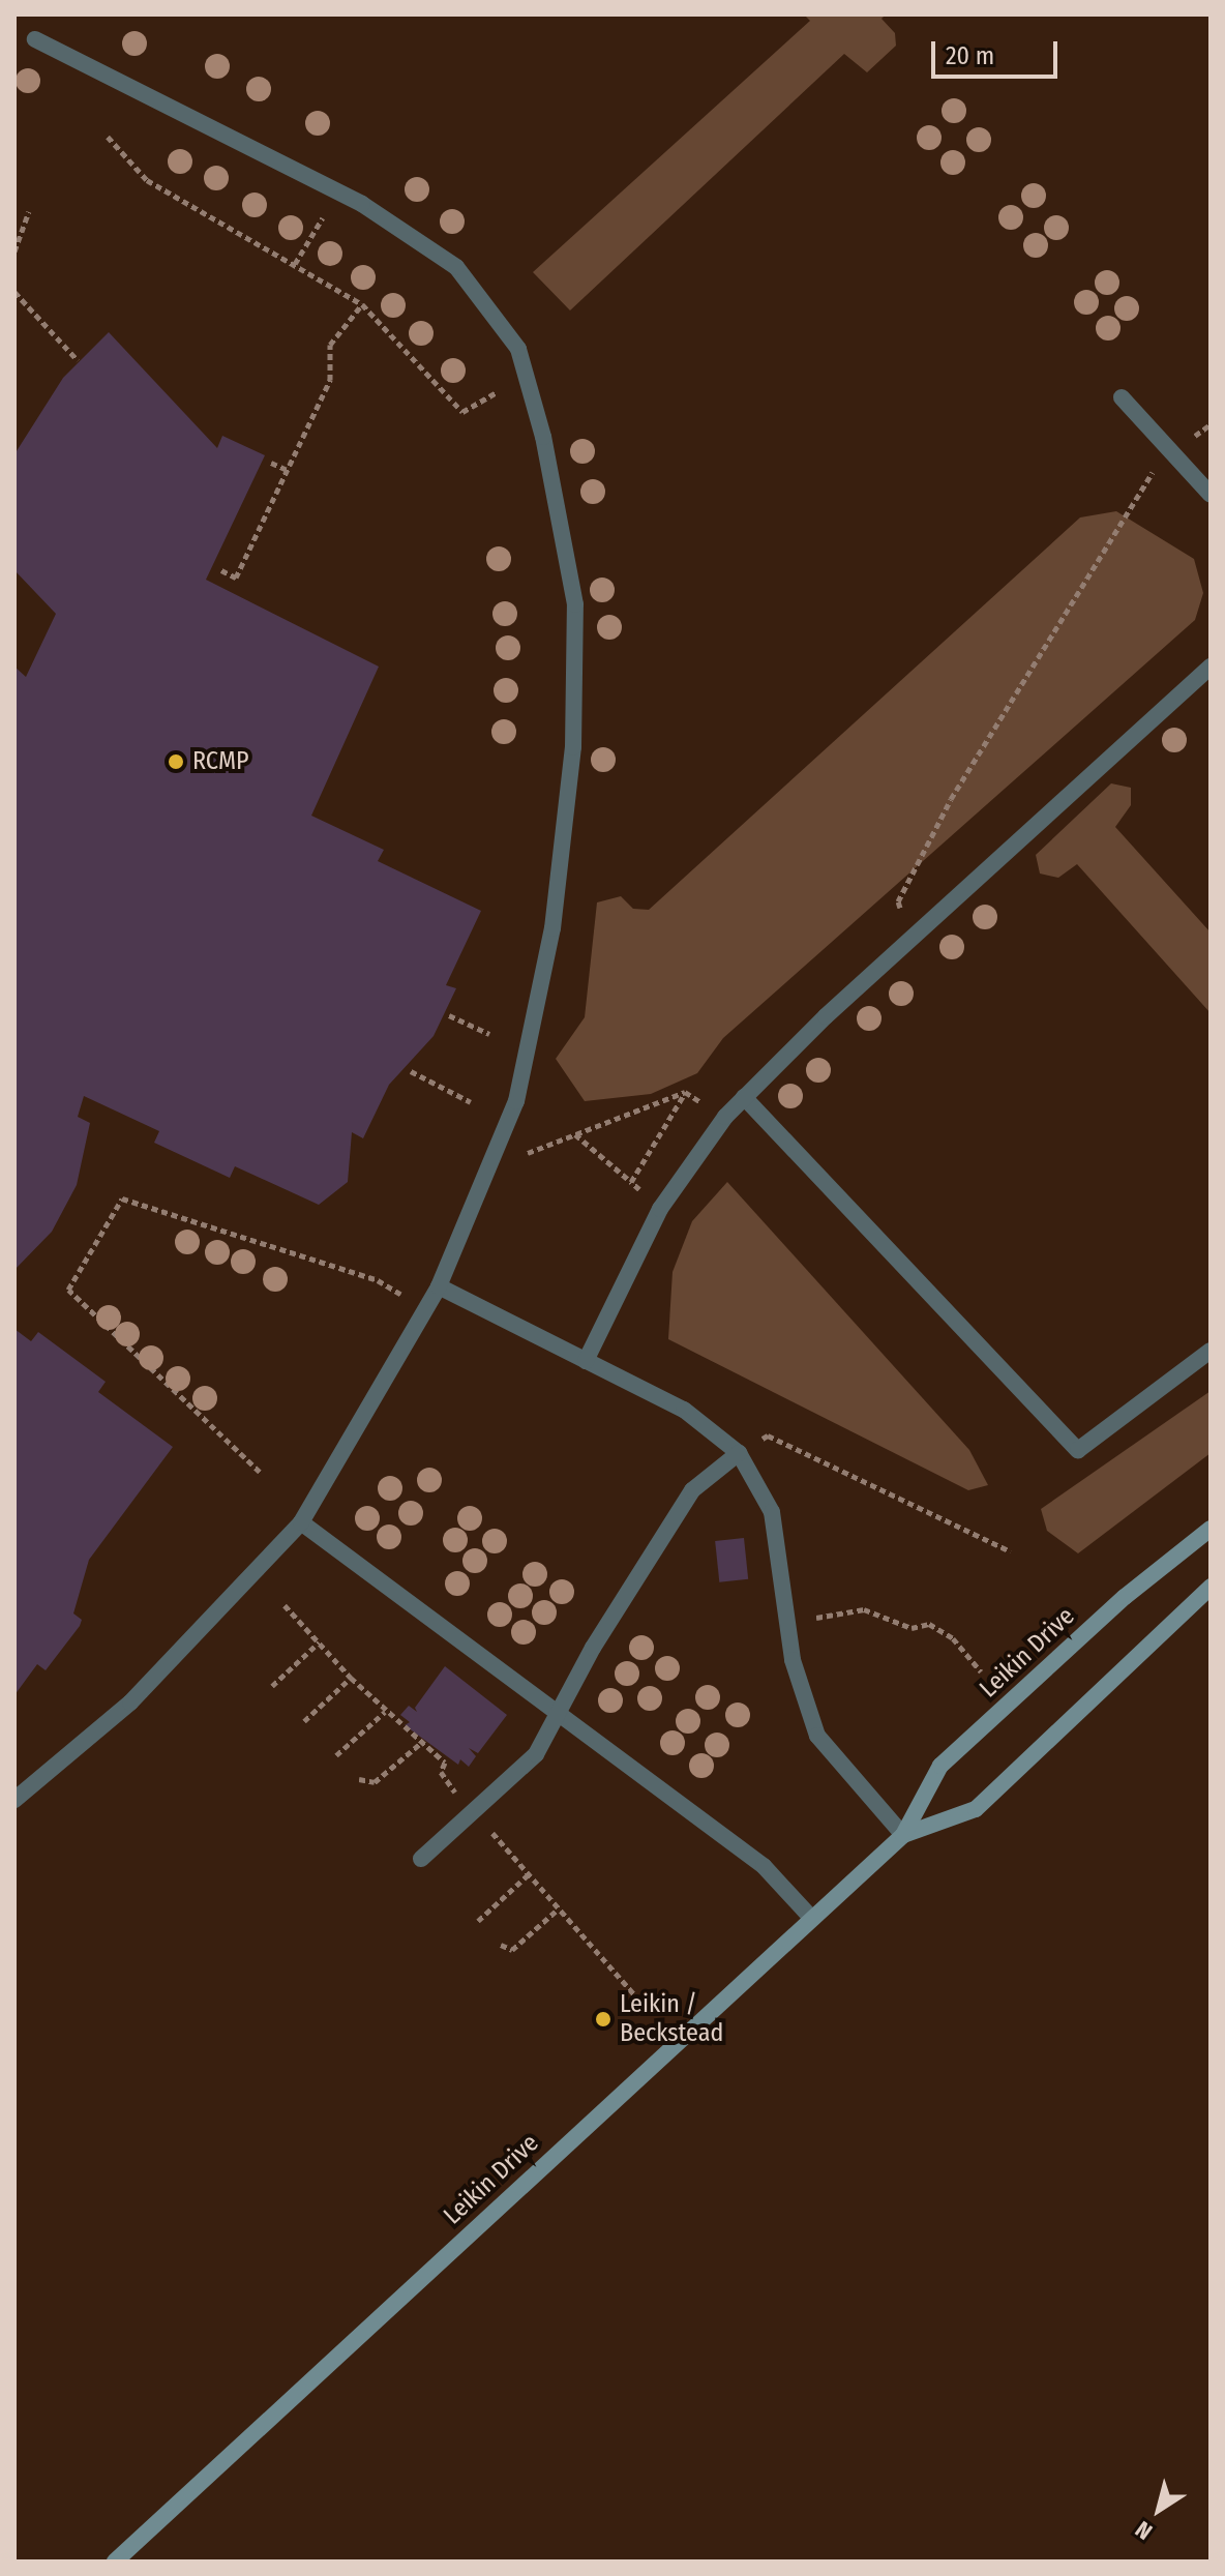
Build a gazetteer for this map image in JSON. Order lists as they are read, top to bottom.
{
  "streets": {
    "street": ["Leikin Drive"]
  },
  "places": ["RCMP", "Leikin / Beckstead"],
  "scale_bar": "20 m",
  "north": "bottom left"
}
